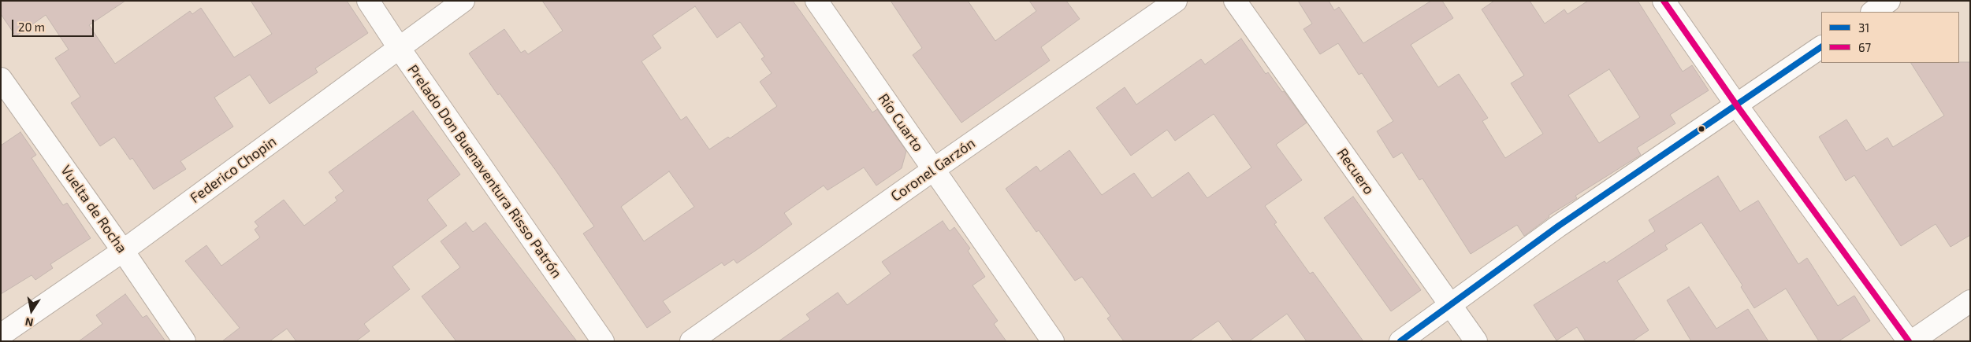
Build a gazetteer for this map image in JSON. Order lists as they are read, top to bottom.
{
  "streets": {
    "street": [
      "Río Cuarto",
      "Federico Chopin",
      "Coronel Garzón",
      "Prelado Don Buenaventura Risso Patrón",
      "Recuero",
      "Vuelta de Rocha"
    ]
  },
  "crossings": [
    ["Río Cuarto", "Coronel Garzón"],
    ["Federico Chopin", "Prelado Don Buenaventura Risso Patrón"],
    ["Federico Chopin", "Vuelta de Rocha"]
  ],
  "lines": ["transit line 67", "transit line 31"],
  "legend": ["31", "67"],
  "scale_bar": "20 m",
  "north": "bottom"
}
